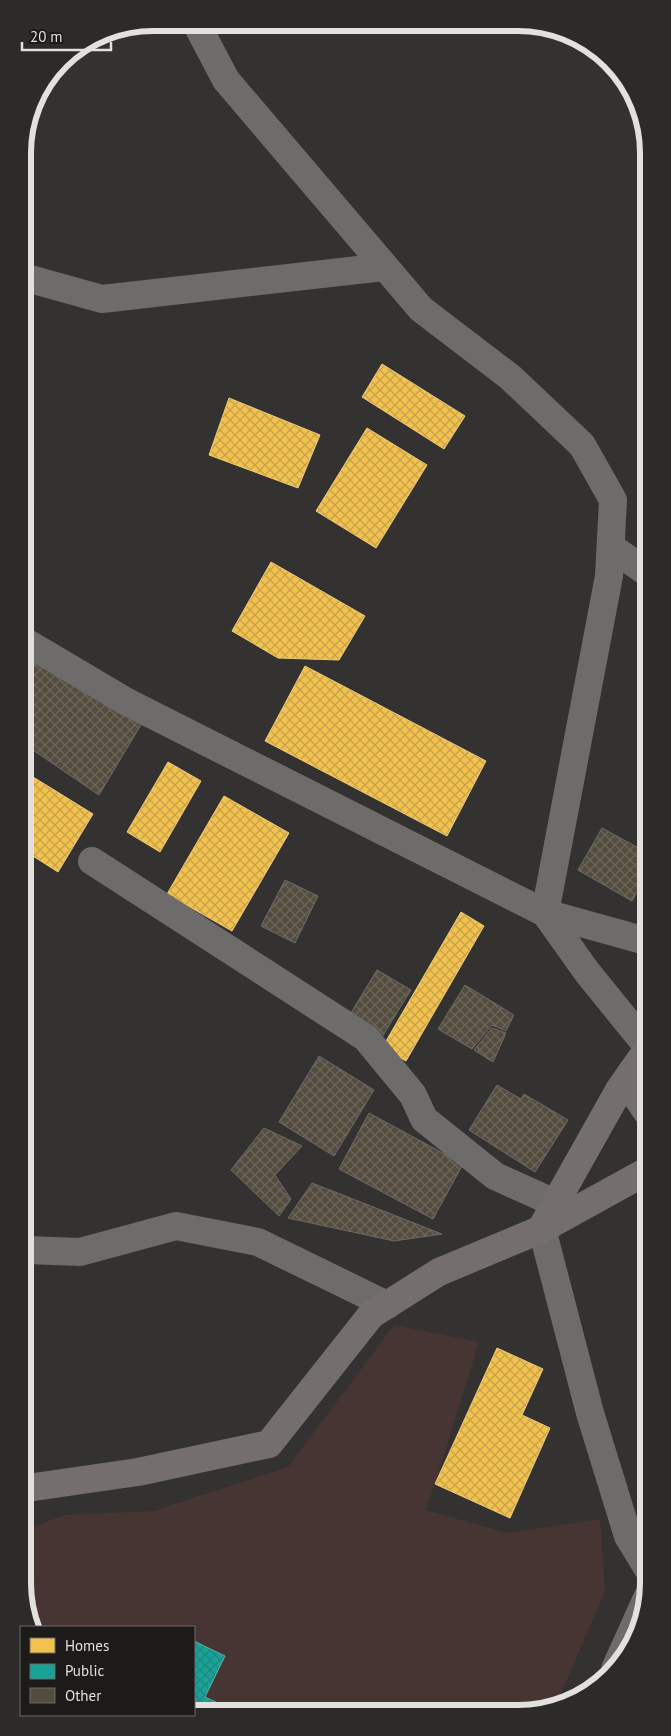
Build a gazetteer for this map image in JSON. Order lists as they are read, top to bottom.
{
  "legend": ["Homes", "Public", "Other"],
  "scale_bar": "20 m"
}
